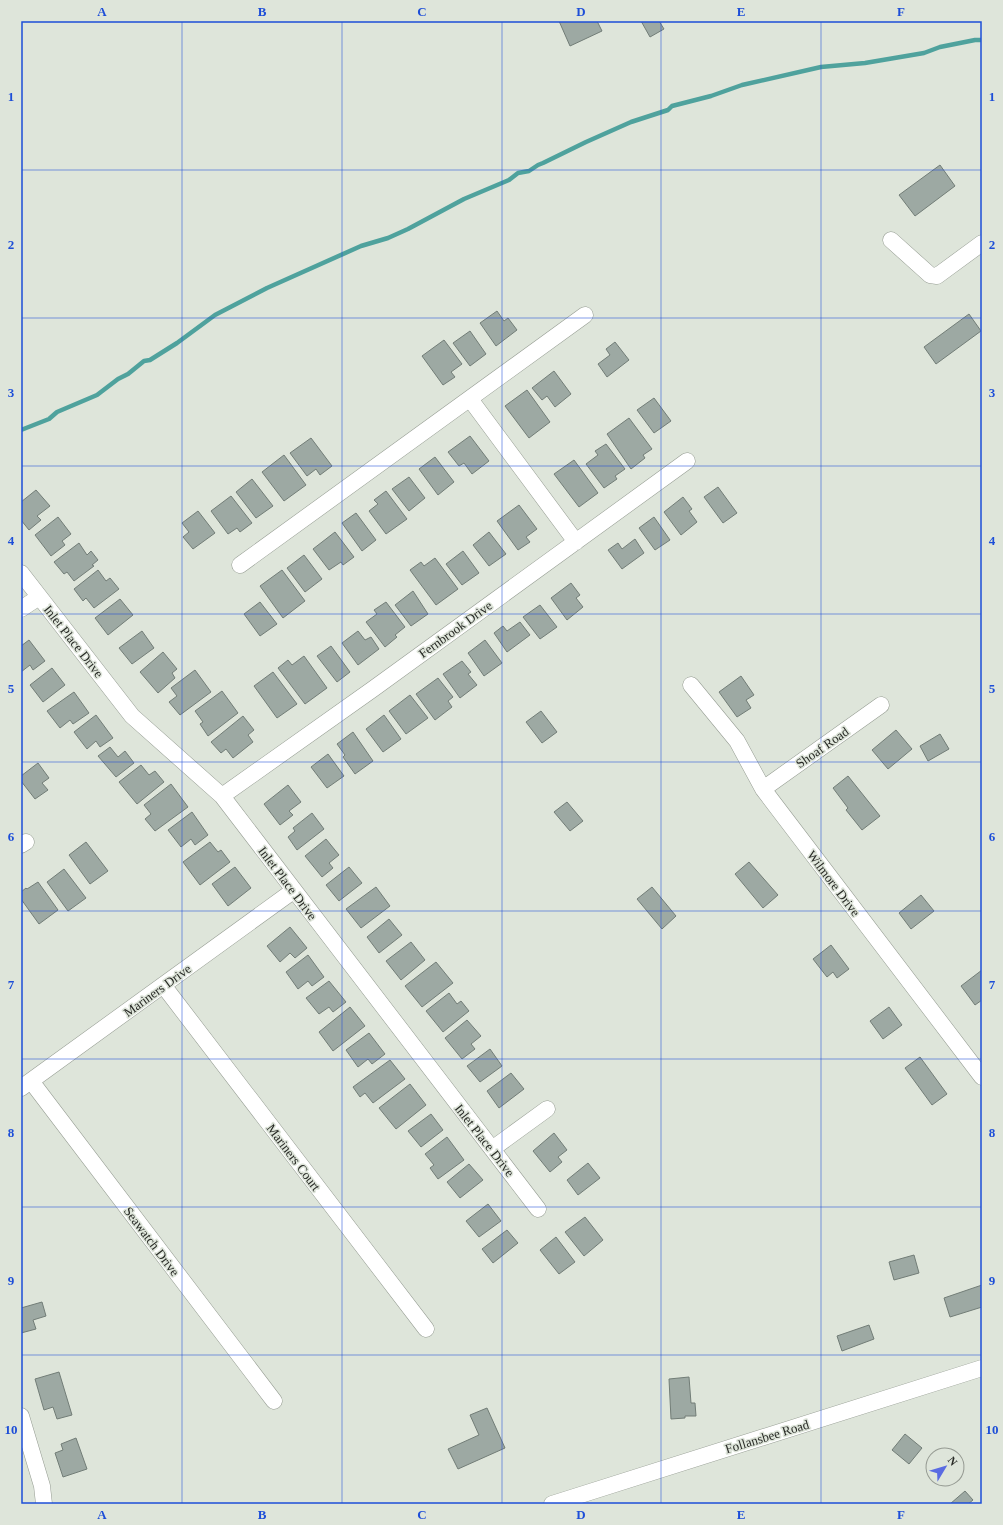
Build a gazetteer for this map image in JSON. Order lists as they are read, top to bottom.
{
  "streets": {
    "street": [
      "Fernbrook Drive",
      "Inlet Place Drive",
      "Shoaf Road",
      "Wilmore Drive",
      "Mariners Drive",
      "Mariners Court",
      "Seawatch Drive",
      "Follansbee Road"
    ]
  },
  "crossings": [
    ["Fernbrook Drive", "Inlet Place Drive"],
    ["Inlet Place Drive", "Mariners Drive"],
    ["Shoaf Road", "Wilmore Drive"],
    ["Mariners Drive", "Mariners Court"],
    ["Mariners Drive", "Seawatch Drive"]
  ],
  "north": "top right",
  "grid": {
    "columns": [
      "A",
      "B",
      "C",
      "D",
      "E",
      "F"
    ],
    "rows": [
      "1",
      "2",
      "3",
      "4",
      "5",
      "6",
      "7",
      "8",
      "9",
      "10"
    ]
  }
}
